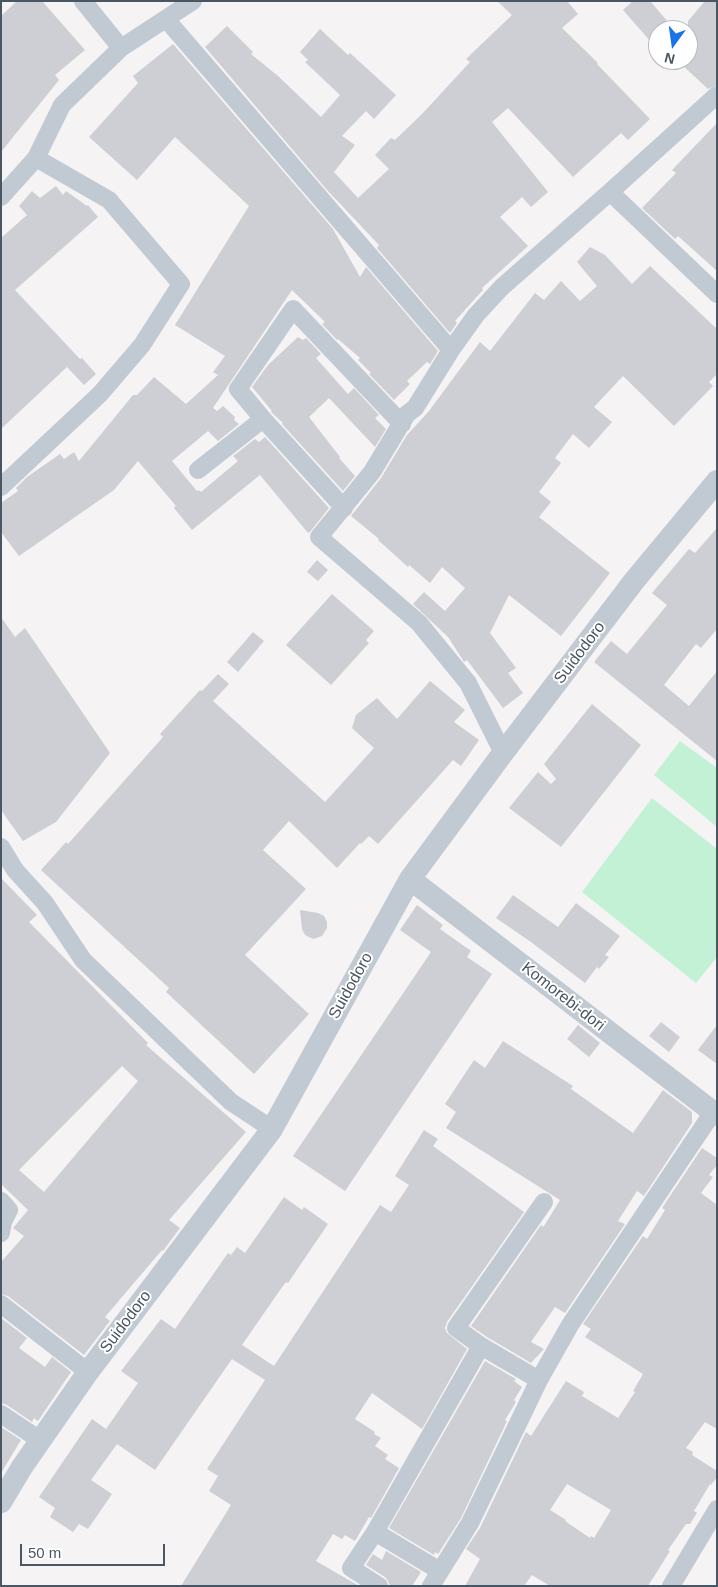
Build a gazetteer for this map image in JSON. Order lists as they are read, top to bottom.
{
  "streets": {
    "street": ["Suidodoro", "Komorebi-dori"]
  },
  "crossings": [
    ["Suidodoro", "Komorebi-dori"]
  ],
  "scale_bar": "50 m",
  "north": "bottom"
}
